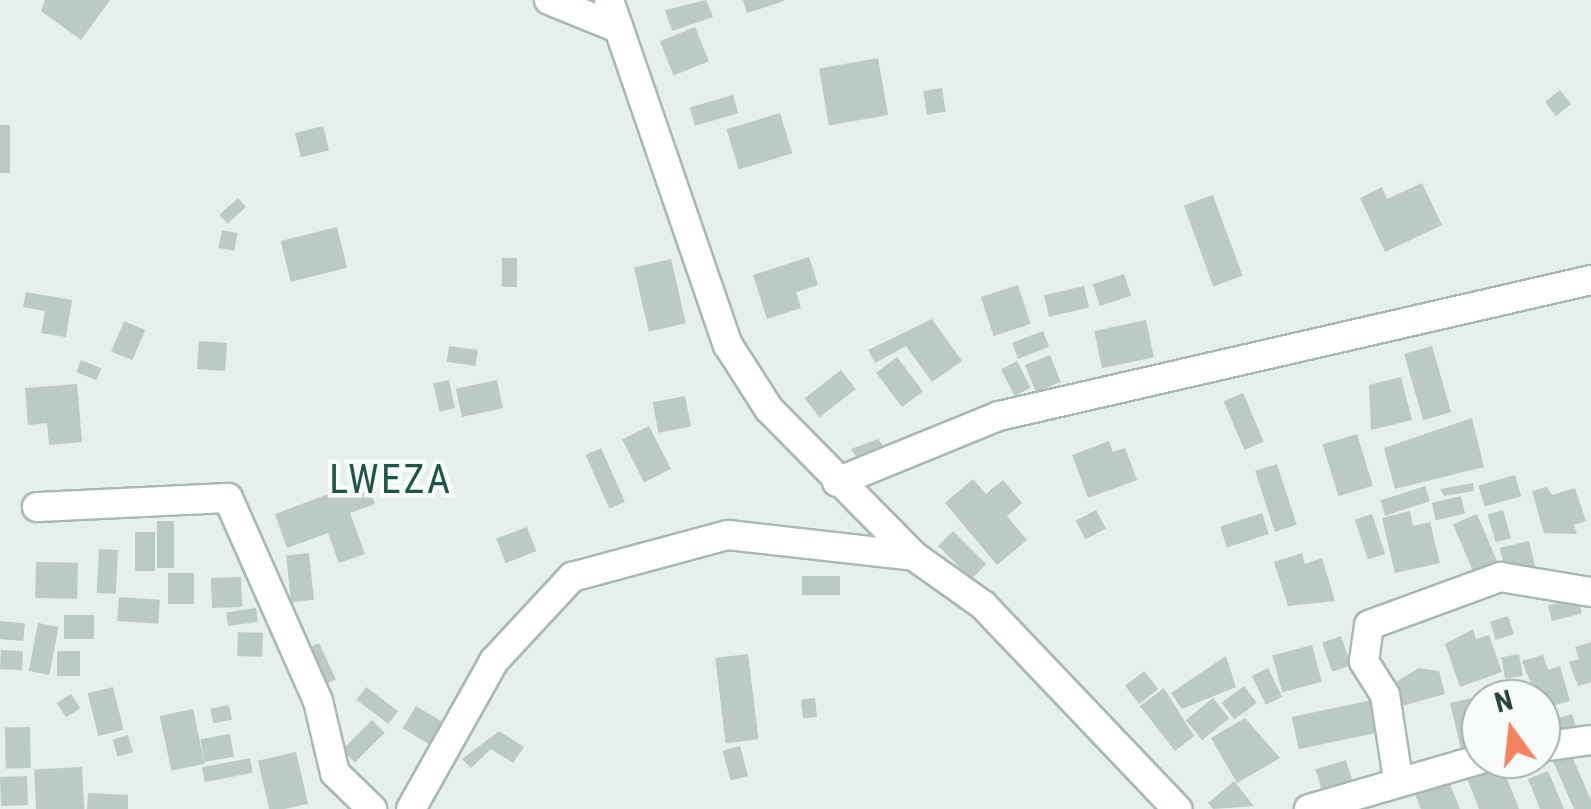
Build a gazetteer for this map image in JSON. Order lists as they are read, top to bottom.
{
  "districts": ["LWEZA"],
  "north": "top"
}
